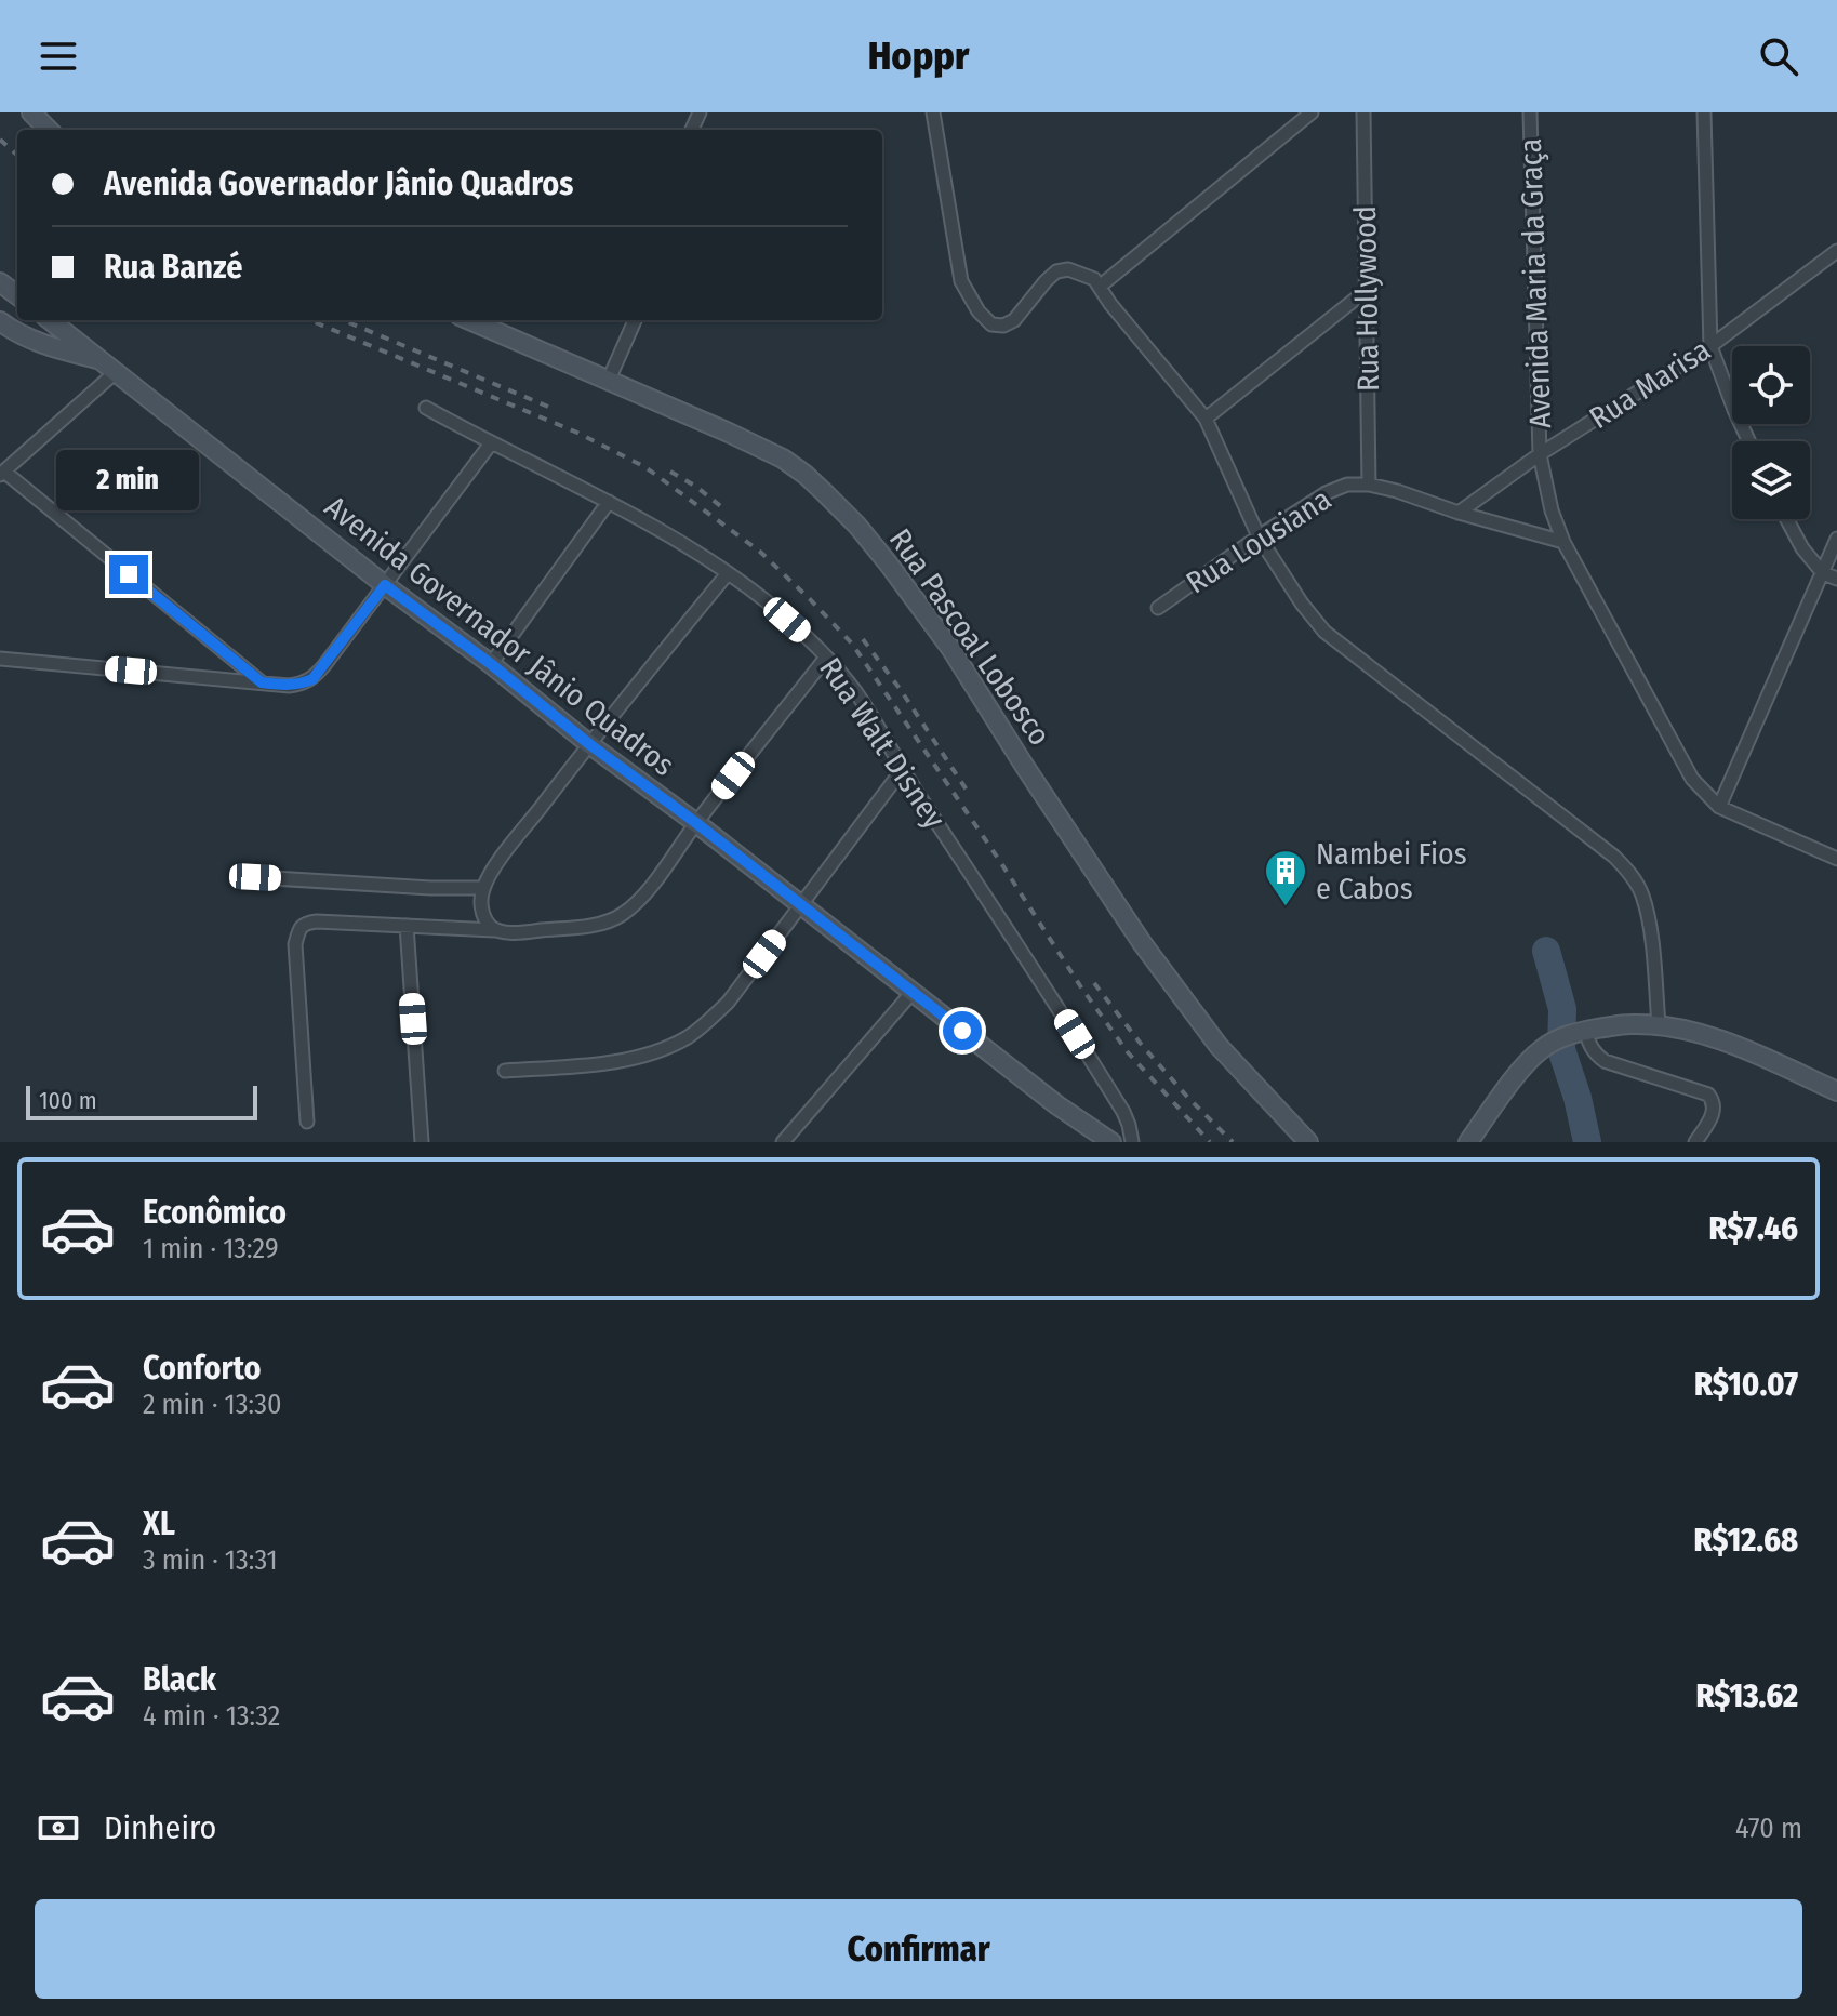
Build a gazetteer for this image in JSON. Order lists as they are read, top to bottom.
{
  "streets": {
    "main road": ["Avenida Governador Jânio Quadros", "Rua Pascoal Lobosco"],
    "street": [
      "Avenida Maria da Graça",
      "Rua Hollywood",
      "Rua Marisa",
      "Rua Lousiana",
      "Rua Walt Disney"
    ]
  },
  "crossings": [
    ["Avenida Maria da Graça", "Rua Marisa"],
    ["Avenida Maria da Graça", "Rua Lousiana"],
    ["Rua Hollywood", "Rua Lousiana"],
    ["Rua Marisa", "Rua Lousiana"]
  ],
  "places": {
    "building": ["Nambei Fios e Cabos"]
  },
  "scale_bar": "100 m",
  "page": {
    "header": "Hoppr",
    "banner": ["Avenida Governador Jânio Quadros", "Rua Banzé"],
    "bubble": "2 min",
    "scale": "100 m",
    "list": [
      {
        "name": "Econômico",
        "note": "1 min · 13:29",
        "value": "R$7.46"
      },
      {
        "name": "Conforto",
        "note": "2 min · 13:30",
        "value": "R$10.07"
      },
      {
        "name": "XL",
        "note": "3 min · 13:31",
        "value": "R$12.68"
      },
      {
        "name": "Black",
        "note": "4 min · 13:32",
        "value": "R$13.62"
      }
    ],
    "pay": ["Dinheiro", "470 m"],
    "buttons": "Confirmar"
  }
}
